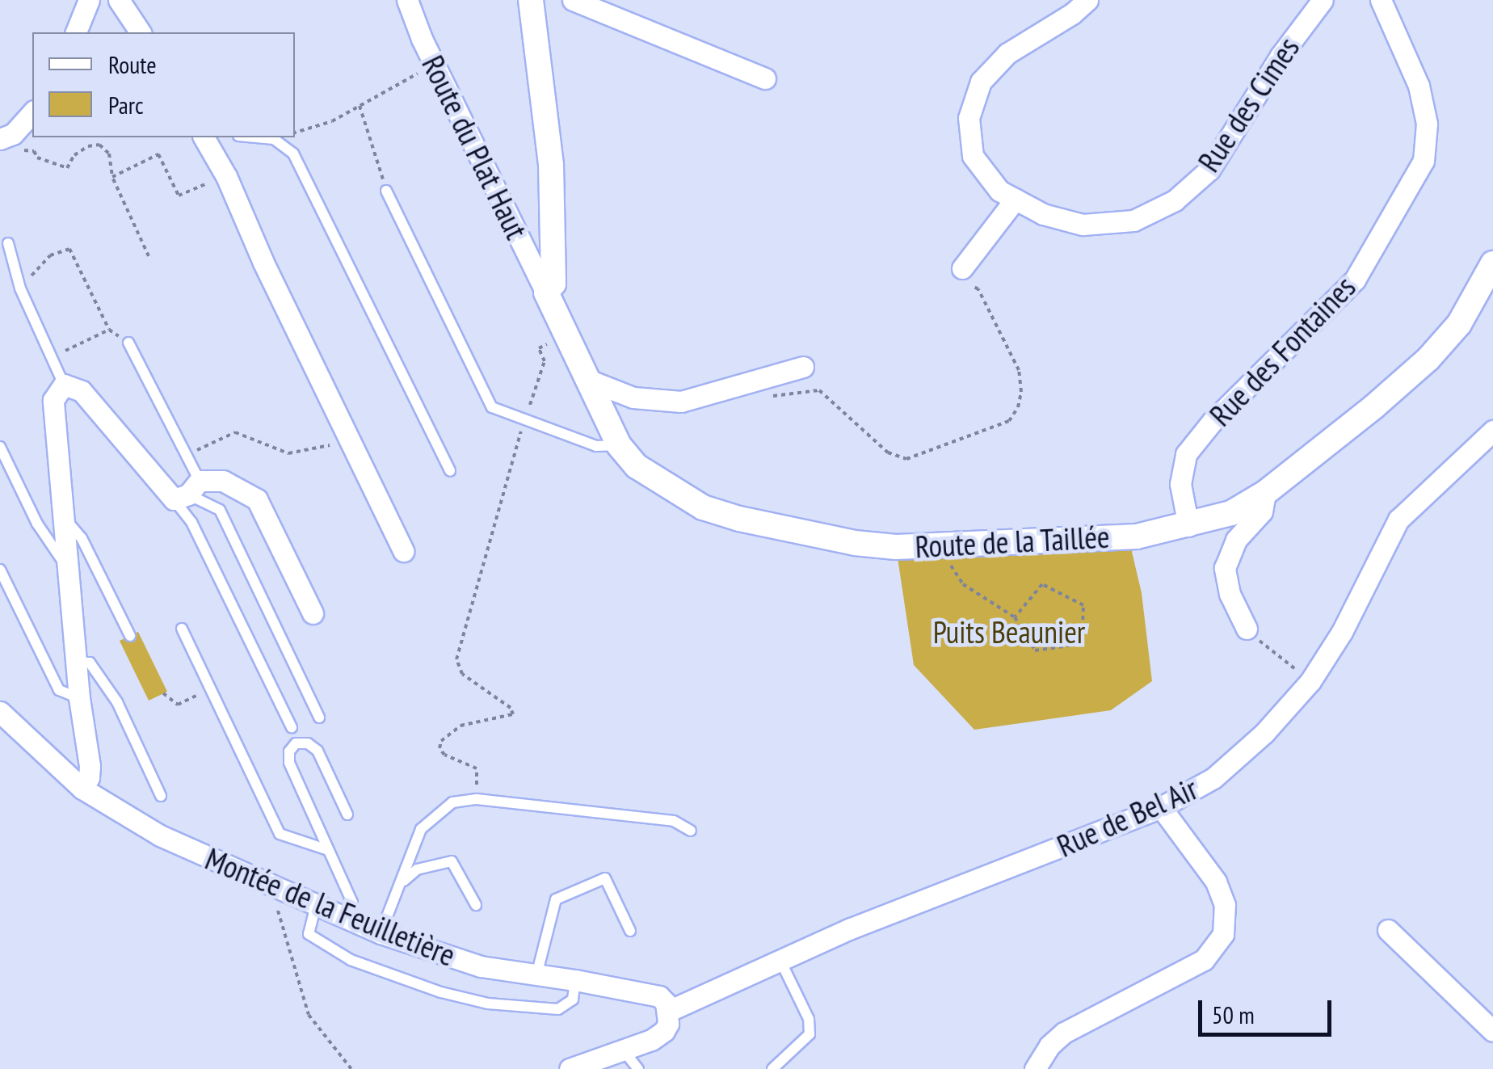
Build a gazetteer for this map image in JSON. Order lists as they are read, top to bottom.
{
  "streets": {
    "street": [
      "Rue des Cimes",
      "Route du Plat Haut",
      "Rue des Fontaines",
      "Route de la Taillée",
      "Rue de Bel Air",
      "Montée de la Feuilletière"
    ]
  },
  "crossings": [
    ["Route du Plat Haut", "Route de la Taillée"],
    ["Rue des Fontaines", "Route de la Taillée"],
    ["Rue de Bel Air", "Montée de la Feuilletière"]
  ],
  "parks": ["Puits Beaunier"],
  "legend": ["Route", "Parc"],
  "scale_bar": "50 m"
}
